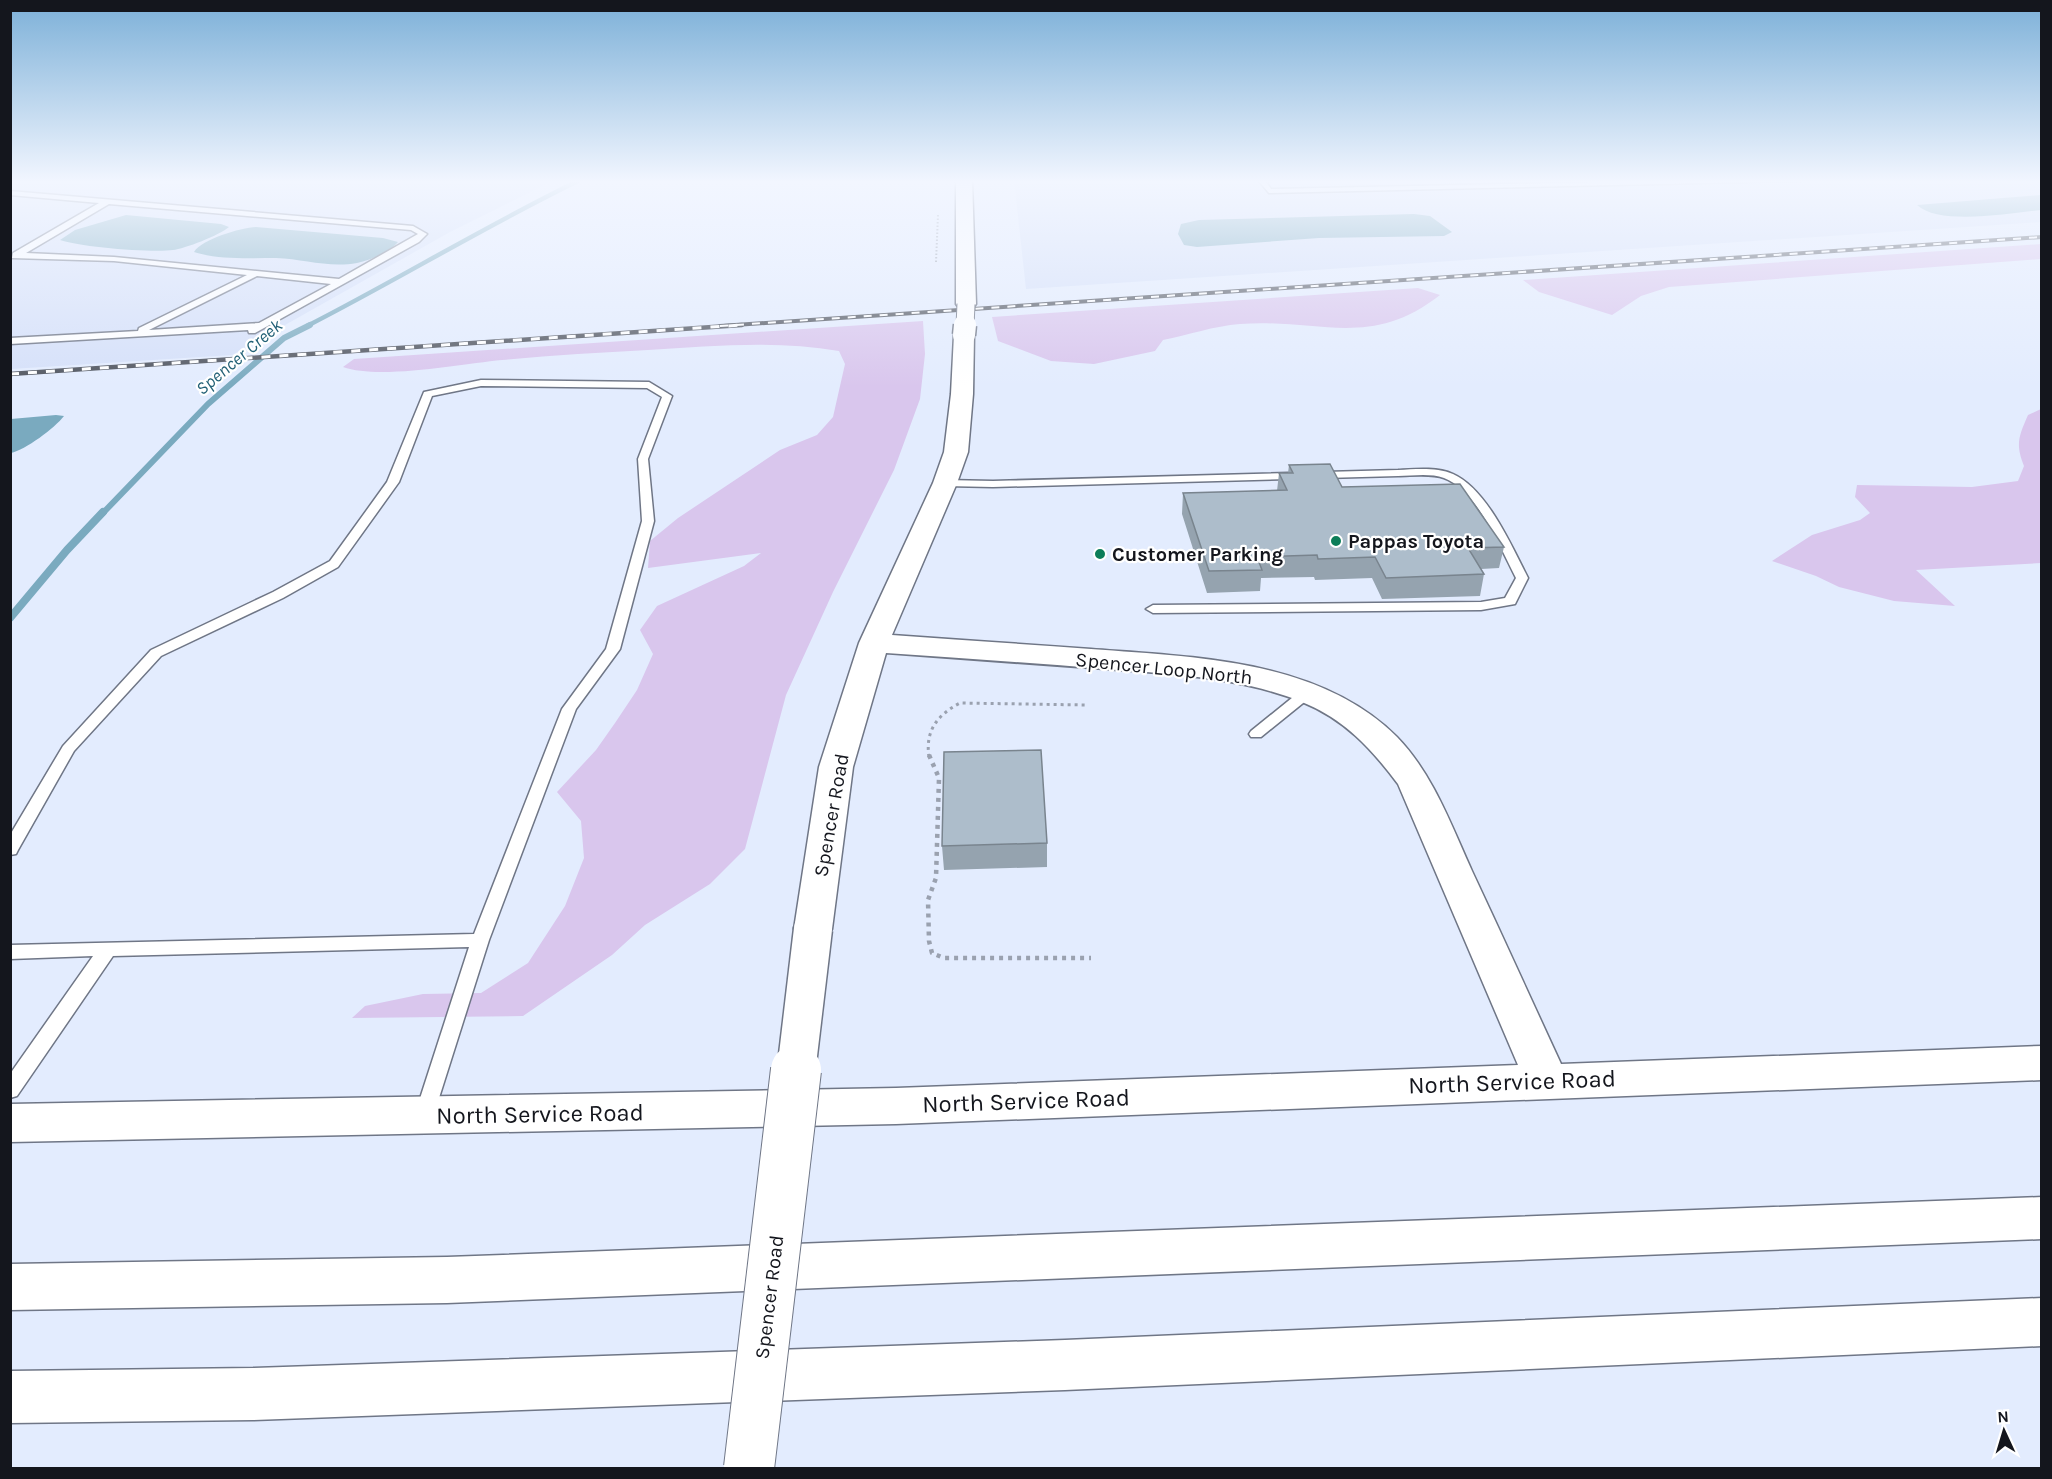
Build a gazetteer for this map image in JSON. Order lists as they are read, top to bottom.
{
  "streets": {
    "main road": ["Spencer Loop North", "Spencer Road", "North Service Road"]
  },
  "crossings": [
    ["Spencer Loop North", "Spencer Road"],
    ["Spencer Loop North", "North Service Road"]
  ],
  "water": ["Spencer Creek"],
  "places": ["Pappas Toyota", "Customer Parking"],
  "north": "top"
}
